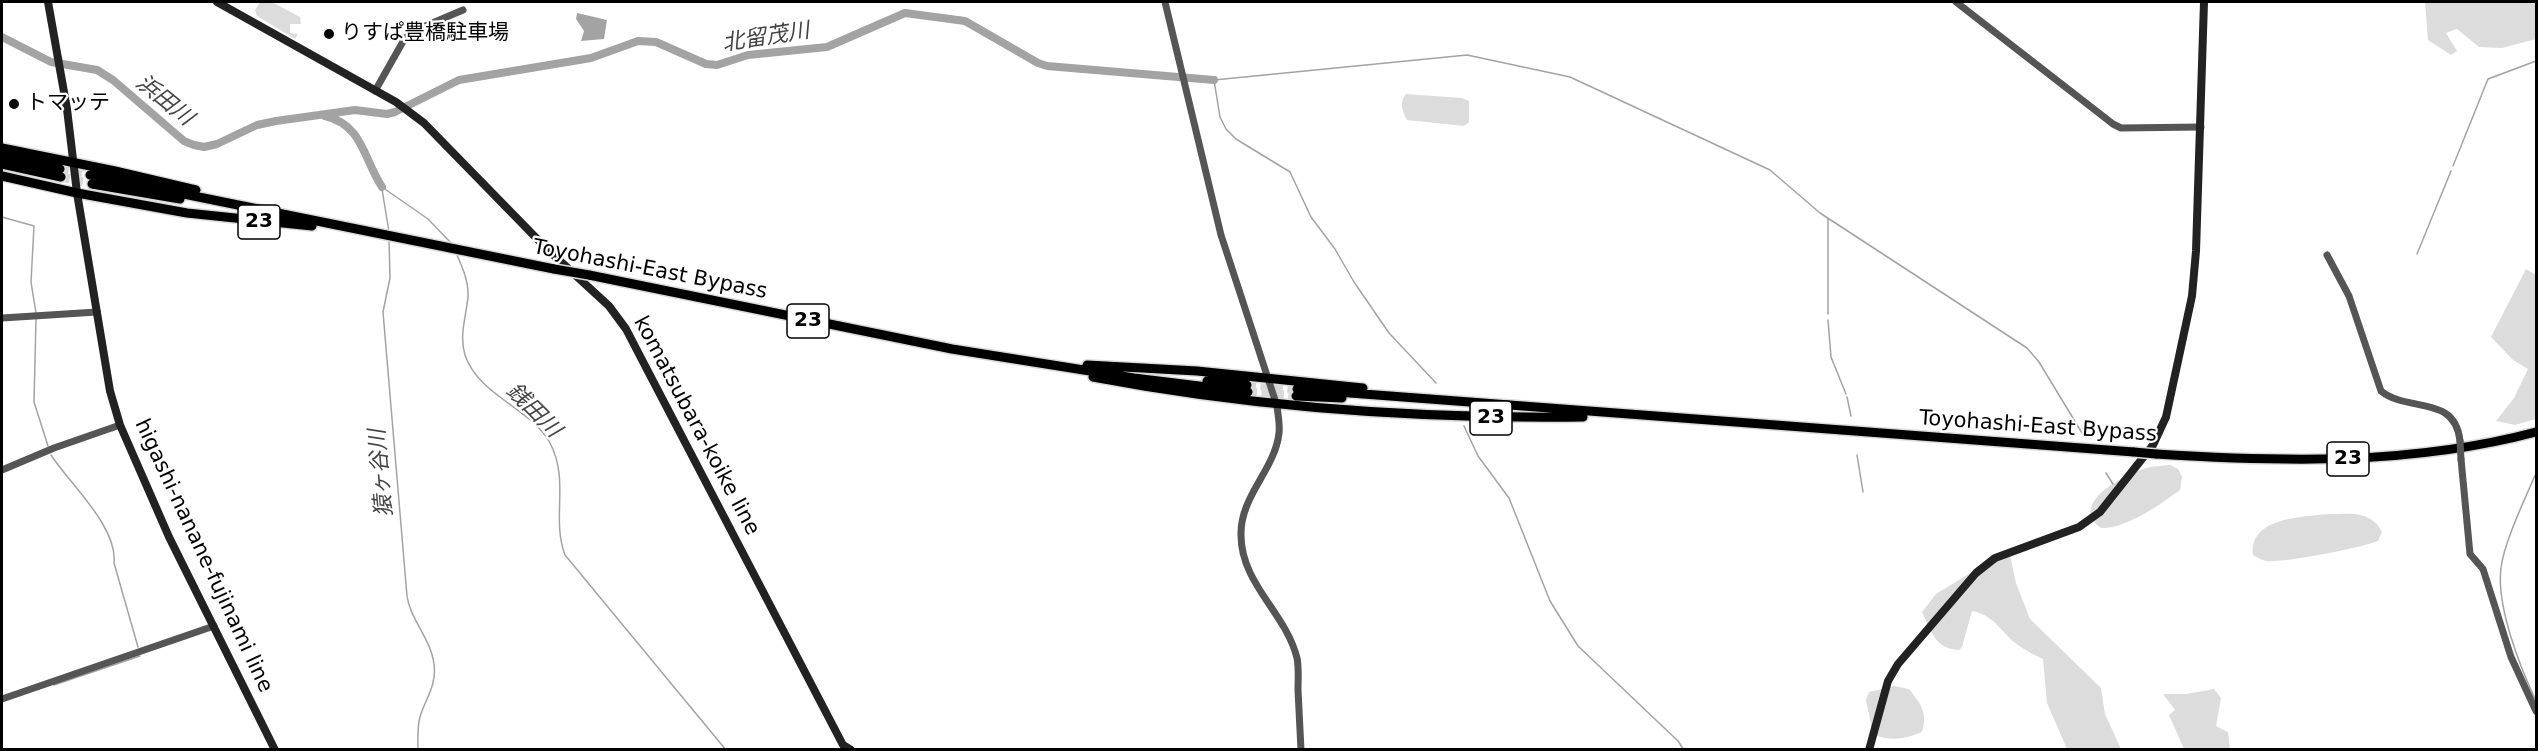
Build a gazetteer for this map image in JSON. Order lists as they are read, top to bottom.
{
  "streets": {
    "highway": ["23", "Toyohashi-East Bypass"],
    "main road": ["komatsubara-koike line", "higashi-nanane-fujinami line"]
  },
  "crossings": [
    ["23", "Toyohashi-East Bypass"],
    ["23", "higashi-nanane-fujinami line"]
  ],
  "water": [
    "北留茂川",
    "浜田川",
    "銭田川",
    "猿ヶ谷川"
  ],
  "places": ["りすぱ豊橋駐車場", "トマッテ"]
}
